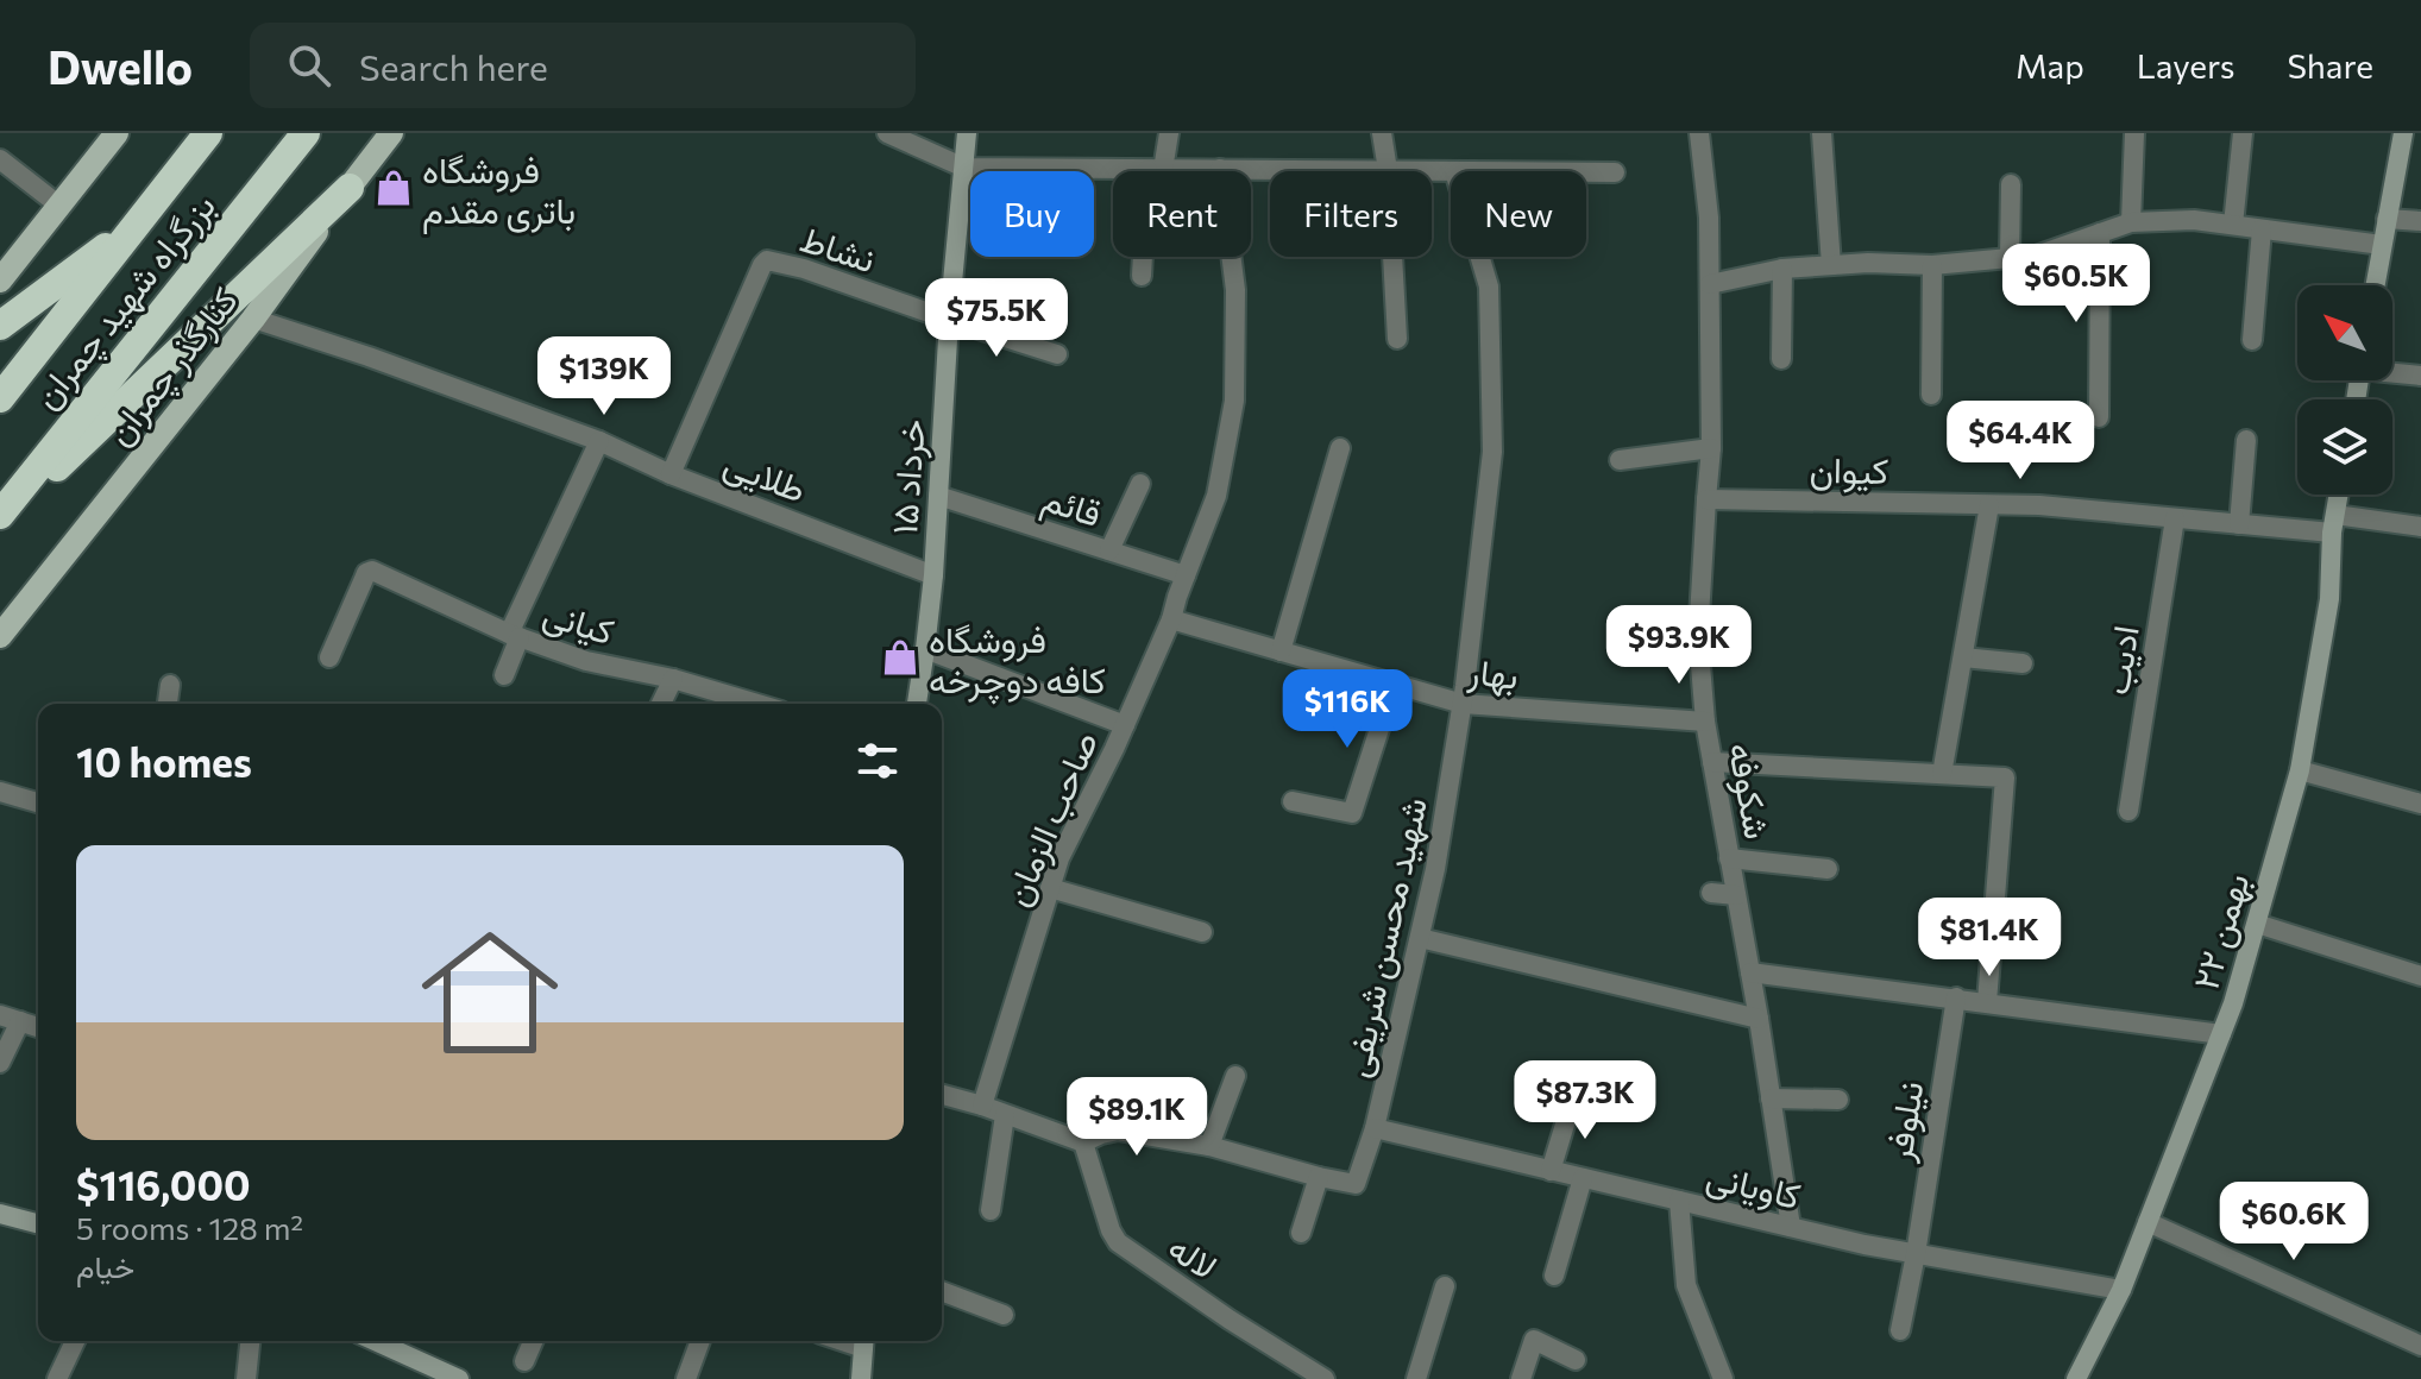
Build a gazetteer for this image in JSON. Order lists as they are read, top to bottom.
{
  "streets": {
    "highway": ["بزرگراه شهید چمران"],
    "main road": ["کنارگذر چمران"],
    "street": [
      "نشاط",
      "کیوان",
      "طلایی",
      "۱۵ خرداد",
      "قائم",
      "کیانی",
      "ادیب",
      "بهار",
      "شکوفه",
      "صاحب الزمان",
      "۲۲ بهمن",
      "شهید محسن شریفی",
      "نیلوفر",
      "کاویانی",
      "لاله"
    ]
  },
  "crossings": [
    ["نشاط", "طلایی"],
    ["نشاط", "۱۵ خرداد"],
    ["کنارگذر چمران", "طلایی"],
    ["کیوان", "ادیب"],
    ["کیوان", "شکوفه"],
    ["کیوان", "۲۲ بهمن"],
    ["طلایی", "۱۵ خرداد"],
    ["۱۵ خرداد", "قائم"],
    ["قائم", "صاحب الزمان"],
    ["بهار", "شکوفه"],
    ["بهار", "صاحب الزمان"],
    ["بهار", "شهید محسن شریفی"],
    ["شکوفه", "کاویانی"],
    ["۲۲ بهمن", "کاویانی"],
    ["شهید محسن شریفی", "کاویانی"],
    ["نیلوفر", "کاویانی"]
  ],
  "places": {
    "shop": ["فروشگاه باتری مقدم", "فروشگاه کافه دوچرخه"]
  },
  "north": "top left",
  "page": {
    "header": "Dwello",
    "search": "Search here",
    "nav": ["Map", "Layers", "Share"],
    "chip": [
      "Buy",
      "Rent",
      "Filters",
      "New"
    ],
    "price": [
      "$60.5K",
      "$75.5K",
      "$139K",
      "$64.4K",
      "$93.9K",
      "$116K",
      "$81.4K",
      "$87.3K",
      "$89.1K",
      "$60.6K"
    ],
    "heading": "10 homes",
    "list": [
      {
        "name": "$116,000",
        "note": "5 rooms · 128 m² · خیام"
      }
    ]
  }
}
